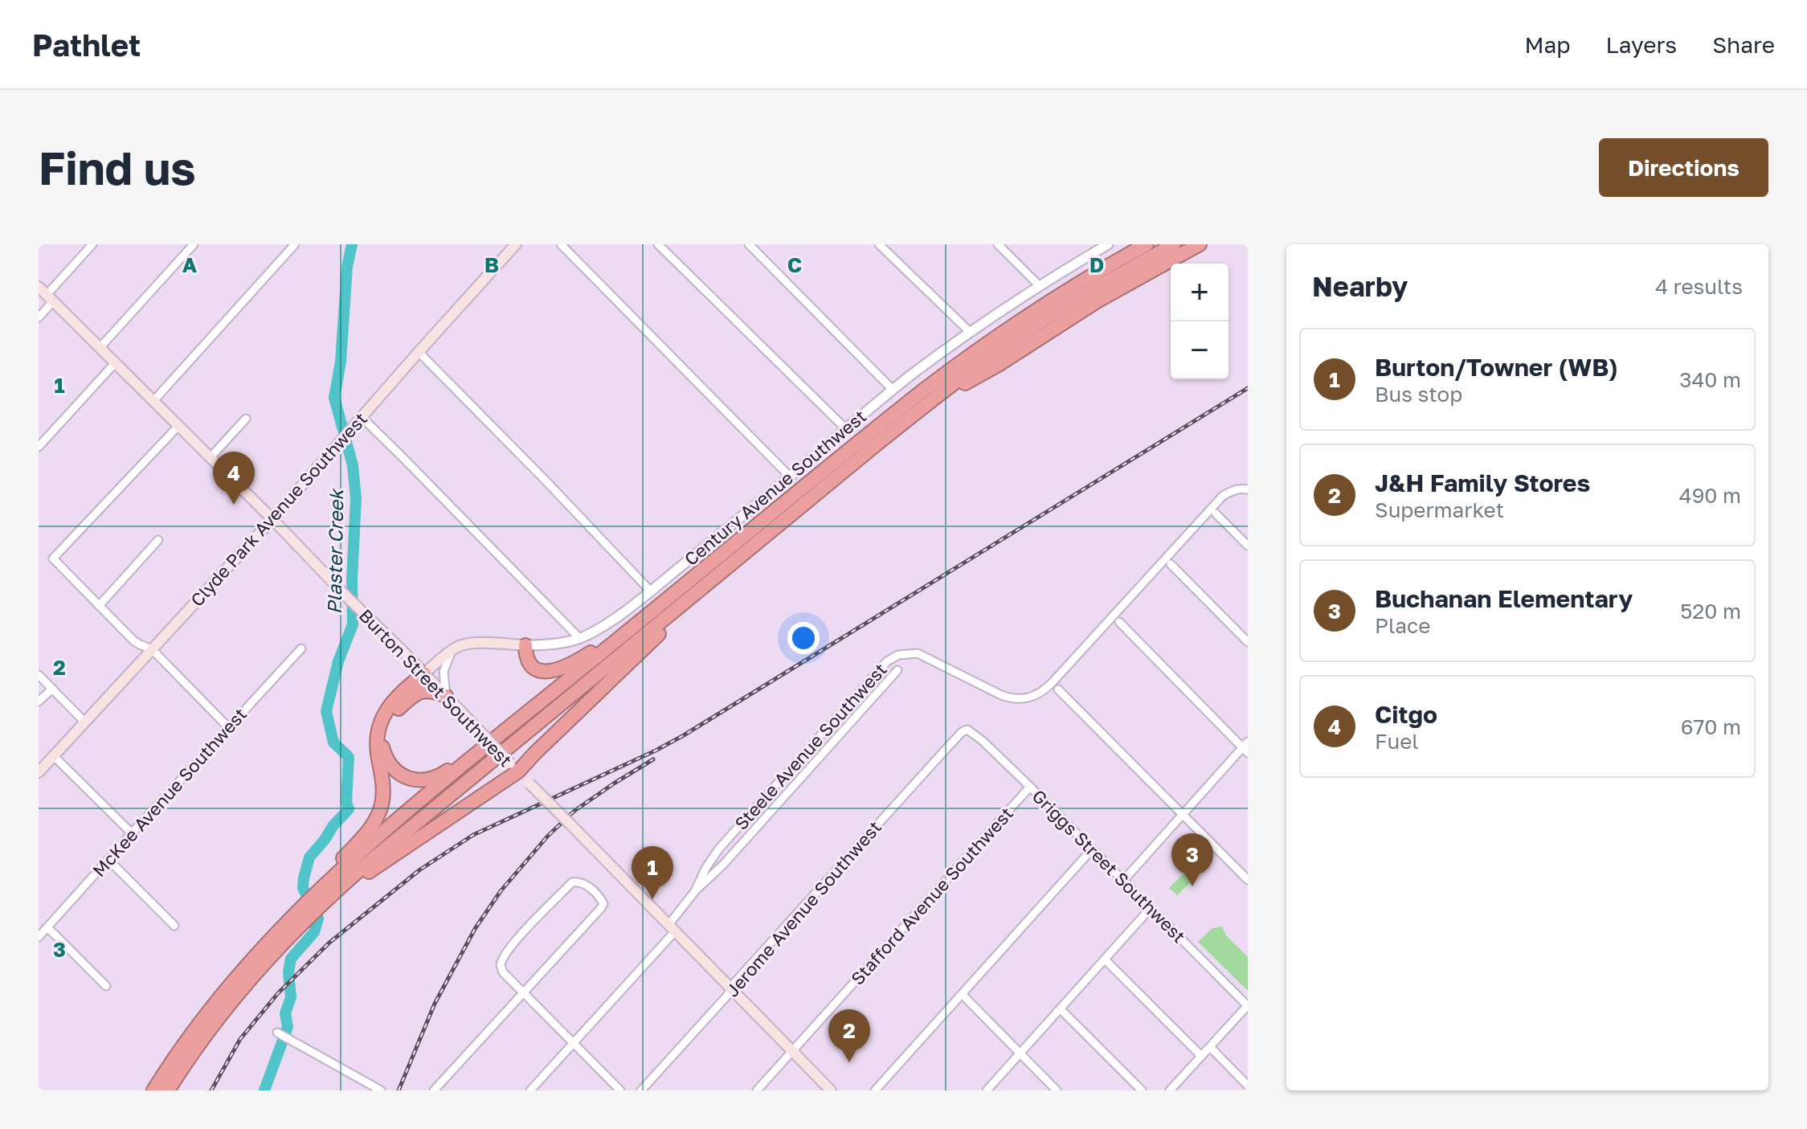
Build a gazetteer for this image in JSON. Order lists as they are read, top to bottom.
{
  "streets": {
    "main road": ["Century Avenue Southwest", "Clyde Park Avenue Southwest", "Burton Street Southwest"],
    "street": [
      "Steele Avenue Southwest",
      "McKee Avenue Southwest",
      "Griggs Street Southwest",
      "Stafford Avenue Southwest",
      "Jerome Avenue Southwest"
    ]
  },
  "crossings": [
    ["Century Avenue Southwest", "Burton Street Southwest"],
    ["Clyde Park Avenue Southwest", "Burton Street Southwest"],
    ["Burton Street Southwest", "Steele Avenue Southwest"],
    ["Burton Street Southwest", "Stafford Avenue Southwest"],
    ["Burton Street Southwest", "Jerome Avenue Southwest"],
    ["Griggs Street Southwest", "Stafford Avenue Southwest"],
    ["Griggs Street Southwest", "Jerome Avenue Southwest"]
  ],
  "water": ["Plaster Creek"],
  "page": {
    "header": "Pathlet",
    "nav": ["Map", "Layers", "Share"],
    "buttons": "Directions",
    "title": "Find us",
    "heading": ["Nearby", "4 results"],
    "map_buttons": ["+", "−"],
    "list": [
      {
        "mark": "1",
        "name": "Burton/Towner (WB)",
        "note": "Bus stop",
        "value": "340 m"
      },
      {
        "mark": "2",
        "name": "J&H Family Stores",
        "note": "Supermarket",
        "value": "490 m"
      },
      {
        "mark": "3",
        "name": "Buchanan Elementary",
        "note": "Place",
        "value": "520 m"
      },
      {
        "mark": "4",
        "name": "Citgo",
        "note": "Fuel",
        "value": "670 m"
      }
    ],
    "pins": [
      "4",
      "3",
      "1",
      "2"
    ]
  },
  "grid": {
    "columns": [
      "A",
      "B",
      "C",
      "D"
    ],
    "rows": ["1", "2", "3"]
  }
}
